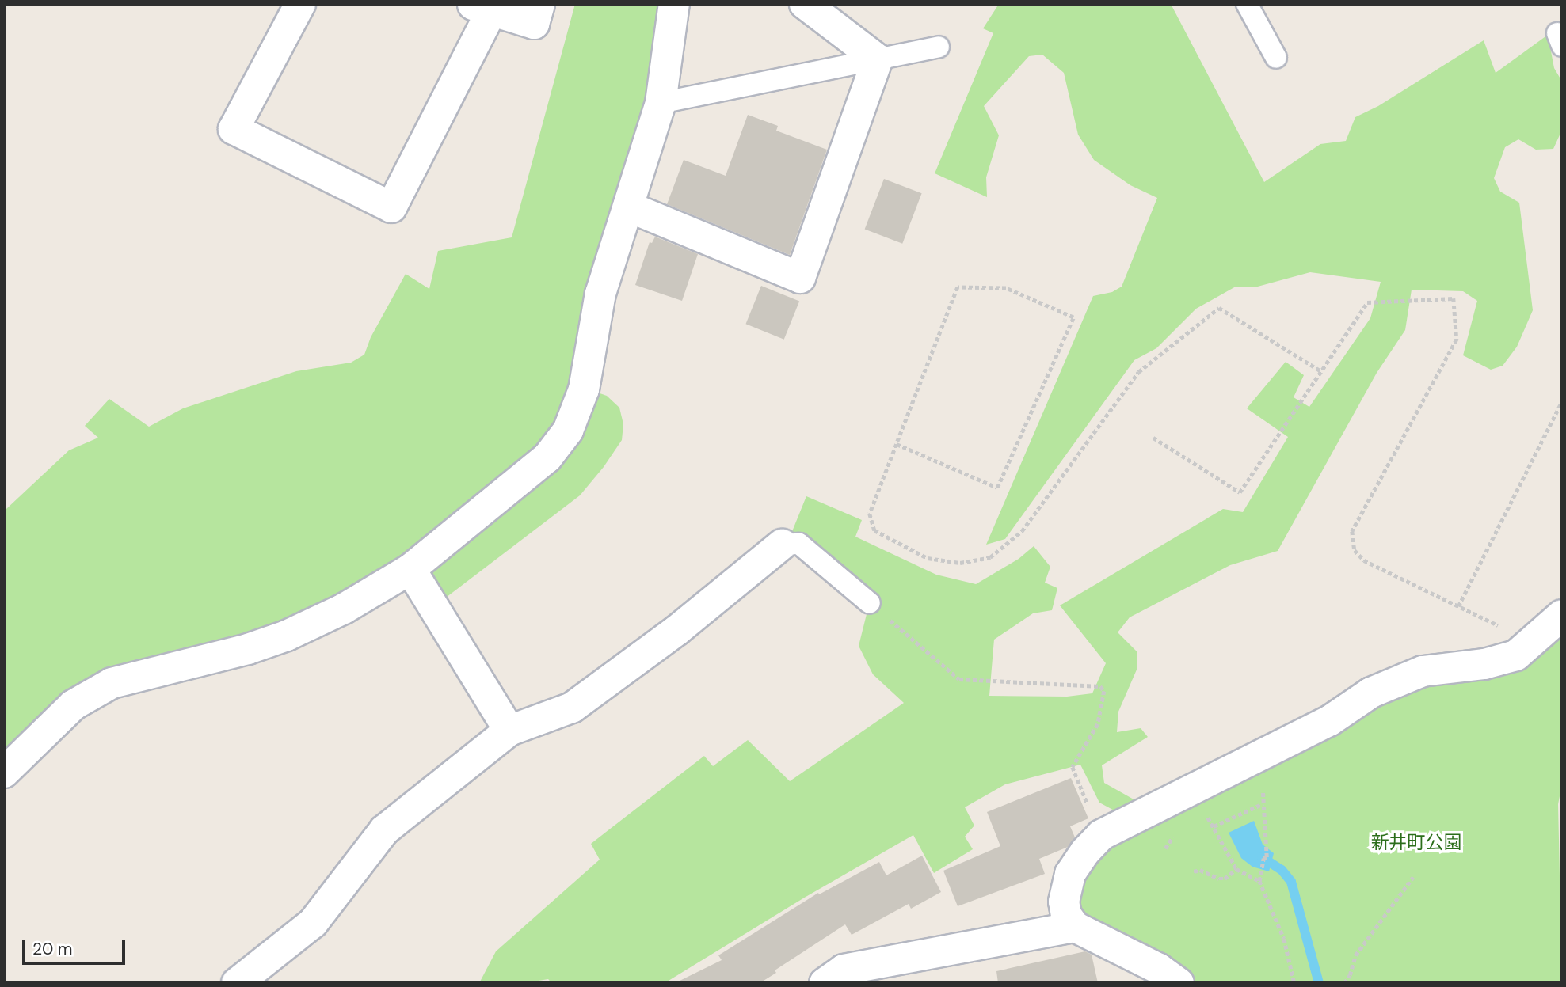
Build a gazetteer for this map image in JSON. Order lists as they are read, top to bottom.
{
  "parks": ["新井町公園"],
  "scale_bar": "20 m"
}
